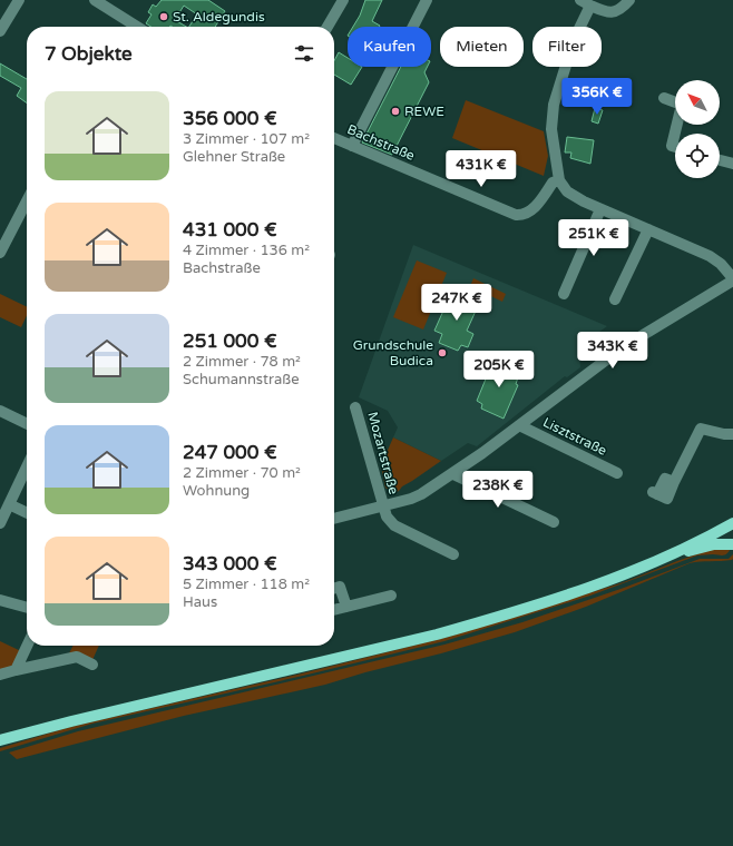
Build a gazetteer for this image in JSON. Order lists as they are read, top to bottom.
{
  "streets": {
    "street": ["Bachstraße", "Lisztstraße", "Mozartstraße"]
  },
  "places": ["St. Aldegundis", "REWE", "Grundschule Budica"],
  "north": "top left",
  "page": {
    "chip": ["Kaufen", "Mieten", "Filter"],
    "heading": "7 Objekte",
    "price": [
      "356K €",
      "431K €",
      "251K €",
      "247K €",
      "343K €",
      "205K €",
      "238K €"
    ],
    "list": [
      {
        "name": "356 000 €",
        "note": "3 Zimmer · 107 m² · Glehner Straße"
      },
      {
        "name": "431 000 €",
        "note": "4 Zimmer · 136 m² · Bachstraße"
      },
      {
        "name": "251 000 €",
        "note": "2 Zimmer · 78 m² · Schumannstraße"
      },
      {
        "name": "247 000 €",
        "note": "2 Zimmer · 70 m² · Wohnung"
      },
      {
        "name": "343 000 €",
        "note": "5 Zimmer · 118 m² · Haus"
      }
    ]
  }
}
